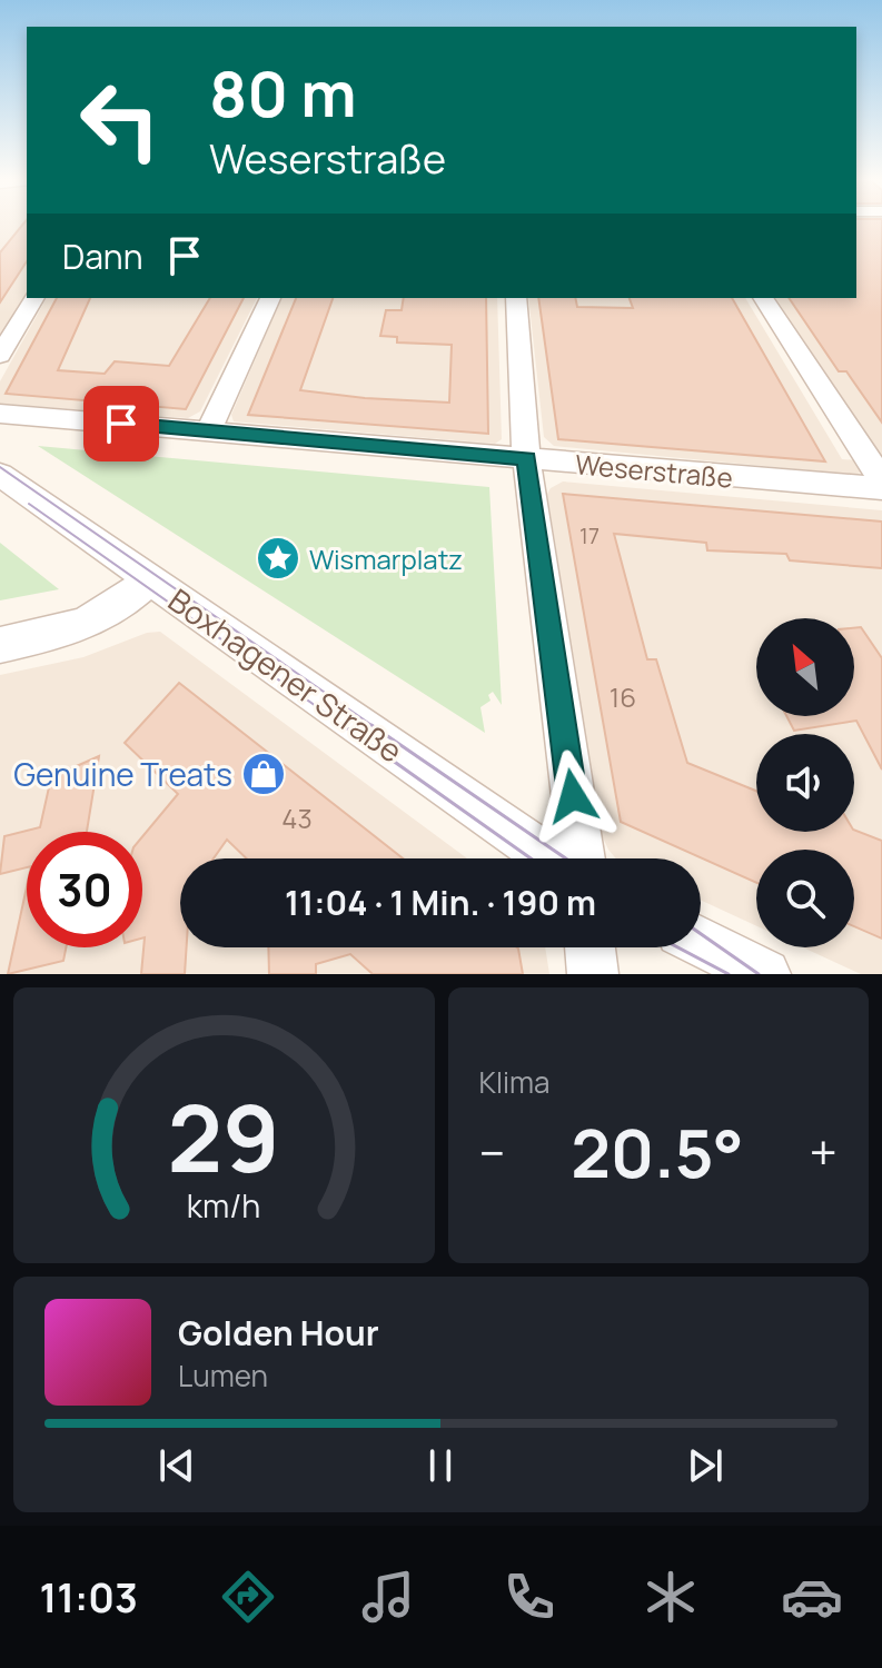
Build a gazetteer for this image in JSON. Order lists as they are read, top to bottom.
{
  "streets": {
    "street": ["Weserstraße", "Boxhagener Straße"]
  },
  "places": {
    "place": ["Wismarplatz"],
    "shop": ["Genuine Treats"]
  },
  "house_numbers": ["17", "16", "43"],
  "north": "top left",
  "page": {
    "turn": ["80 m", "Weserstraße"],
    "then": "Dann",
    "limit": "30",
    "trip": "11:04 · 1 Min. · 190 m",
    "tile": "Klima",
    "heat": ["−", "20.5°", "+"],
    "song": ["Golden Hour", "Lumen"],
    "tabs": "11:03",
    "gauge": ["29", "km/h"]
  }
}
